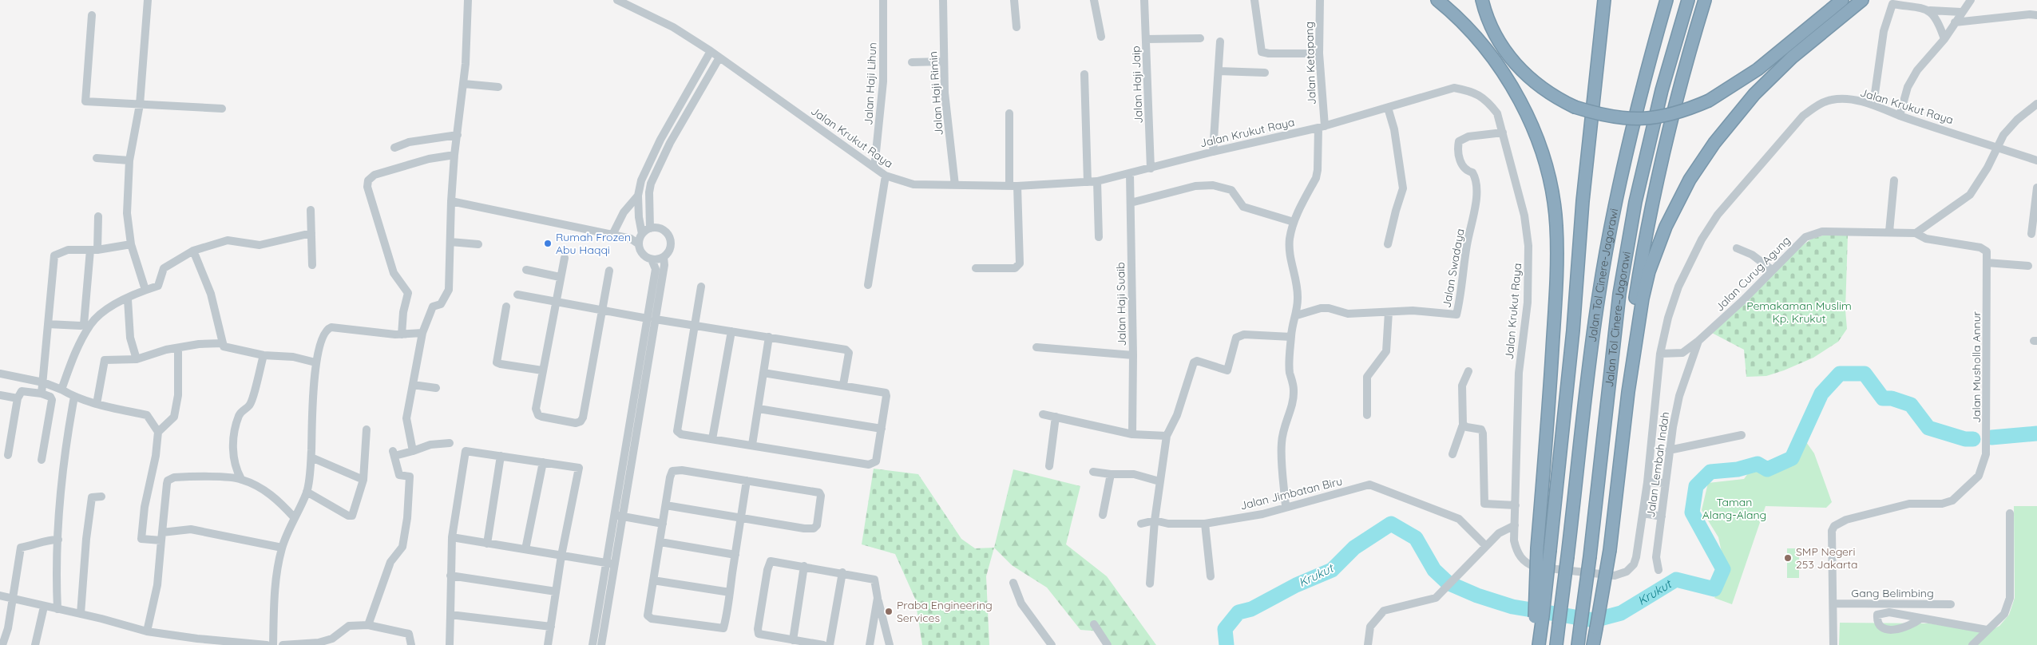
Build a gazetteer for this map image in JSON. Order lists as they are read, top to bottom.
{
  "streets": {
    "highway": ["Jalan Tol Cinere-Jagorawi", "Jalan Tol Cinere–Jagorawi"],
    "street": [
      "Jalan Ketapang",
      "Jalan Haji Lihun",
      "Jalan Haji Jaip",
      "Jalan Haji Rimin",
      "Jalan Krukut Raya",
      "Jalan Swadaya",
      "Jalan Curug Agung",
      "Jalan Haji Suaib",
      "Jalan Musholla Annur",
      "Jalan Lembah Indah",
      "Jalan Jimbatan Biru",
      "Gang Belimbing"
    ]
  },
  "crossings": [
    ["Jalan Ketapang", "Jalan Krukut Raya"],
    ["Jalan Ketapang", "Jalan Swadaya"],
    ["Jalan Ketapang", "Jalan Jimbatan Biru"],
    ["Jalan Haji Lihun", "Jalan Krukut Raya"],
    ["Jalan Haji Jaip", "Jalan Krukut Raya"],
    ["Jalan Haji Rimin", "Jalan Krukut Raya"],
    ["Jalan Krukut Raya", "Jalan Swadaya"],
    ["Jalan Krukut Raya", "Jalan Curug Agung"],
    ["Jalan Krukut Raya", "Jalan Haji Suaib"],
    ["Jalan Curug Agung", "Jalan Musholla Annur"],
    ["Jalan Curug Agung", "Jalan Lembah Indah"],
    ["Jalan Musholla Annur", "Gang Belimbing"]
  ],
  "water": ["Krukut"],
  "parks": ["Pemakaman Muslim Kp. Krukut", "Taman Alang-Alang"],
  "places": ["Rumah Frozen Abu Haqqi", "SMP Negeri 253 Jakarta", "Praba Engineering Services"]
}
